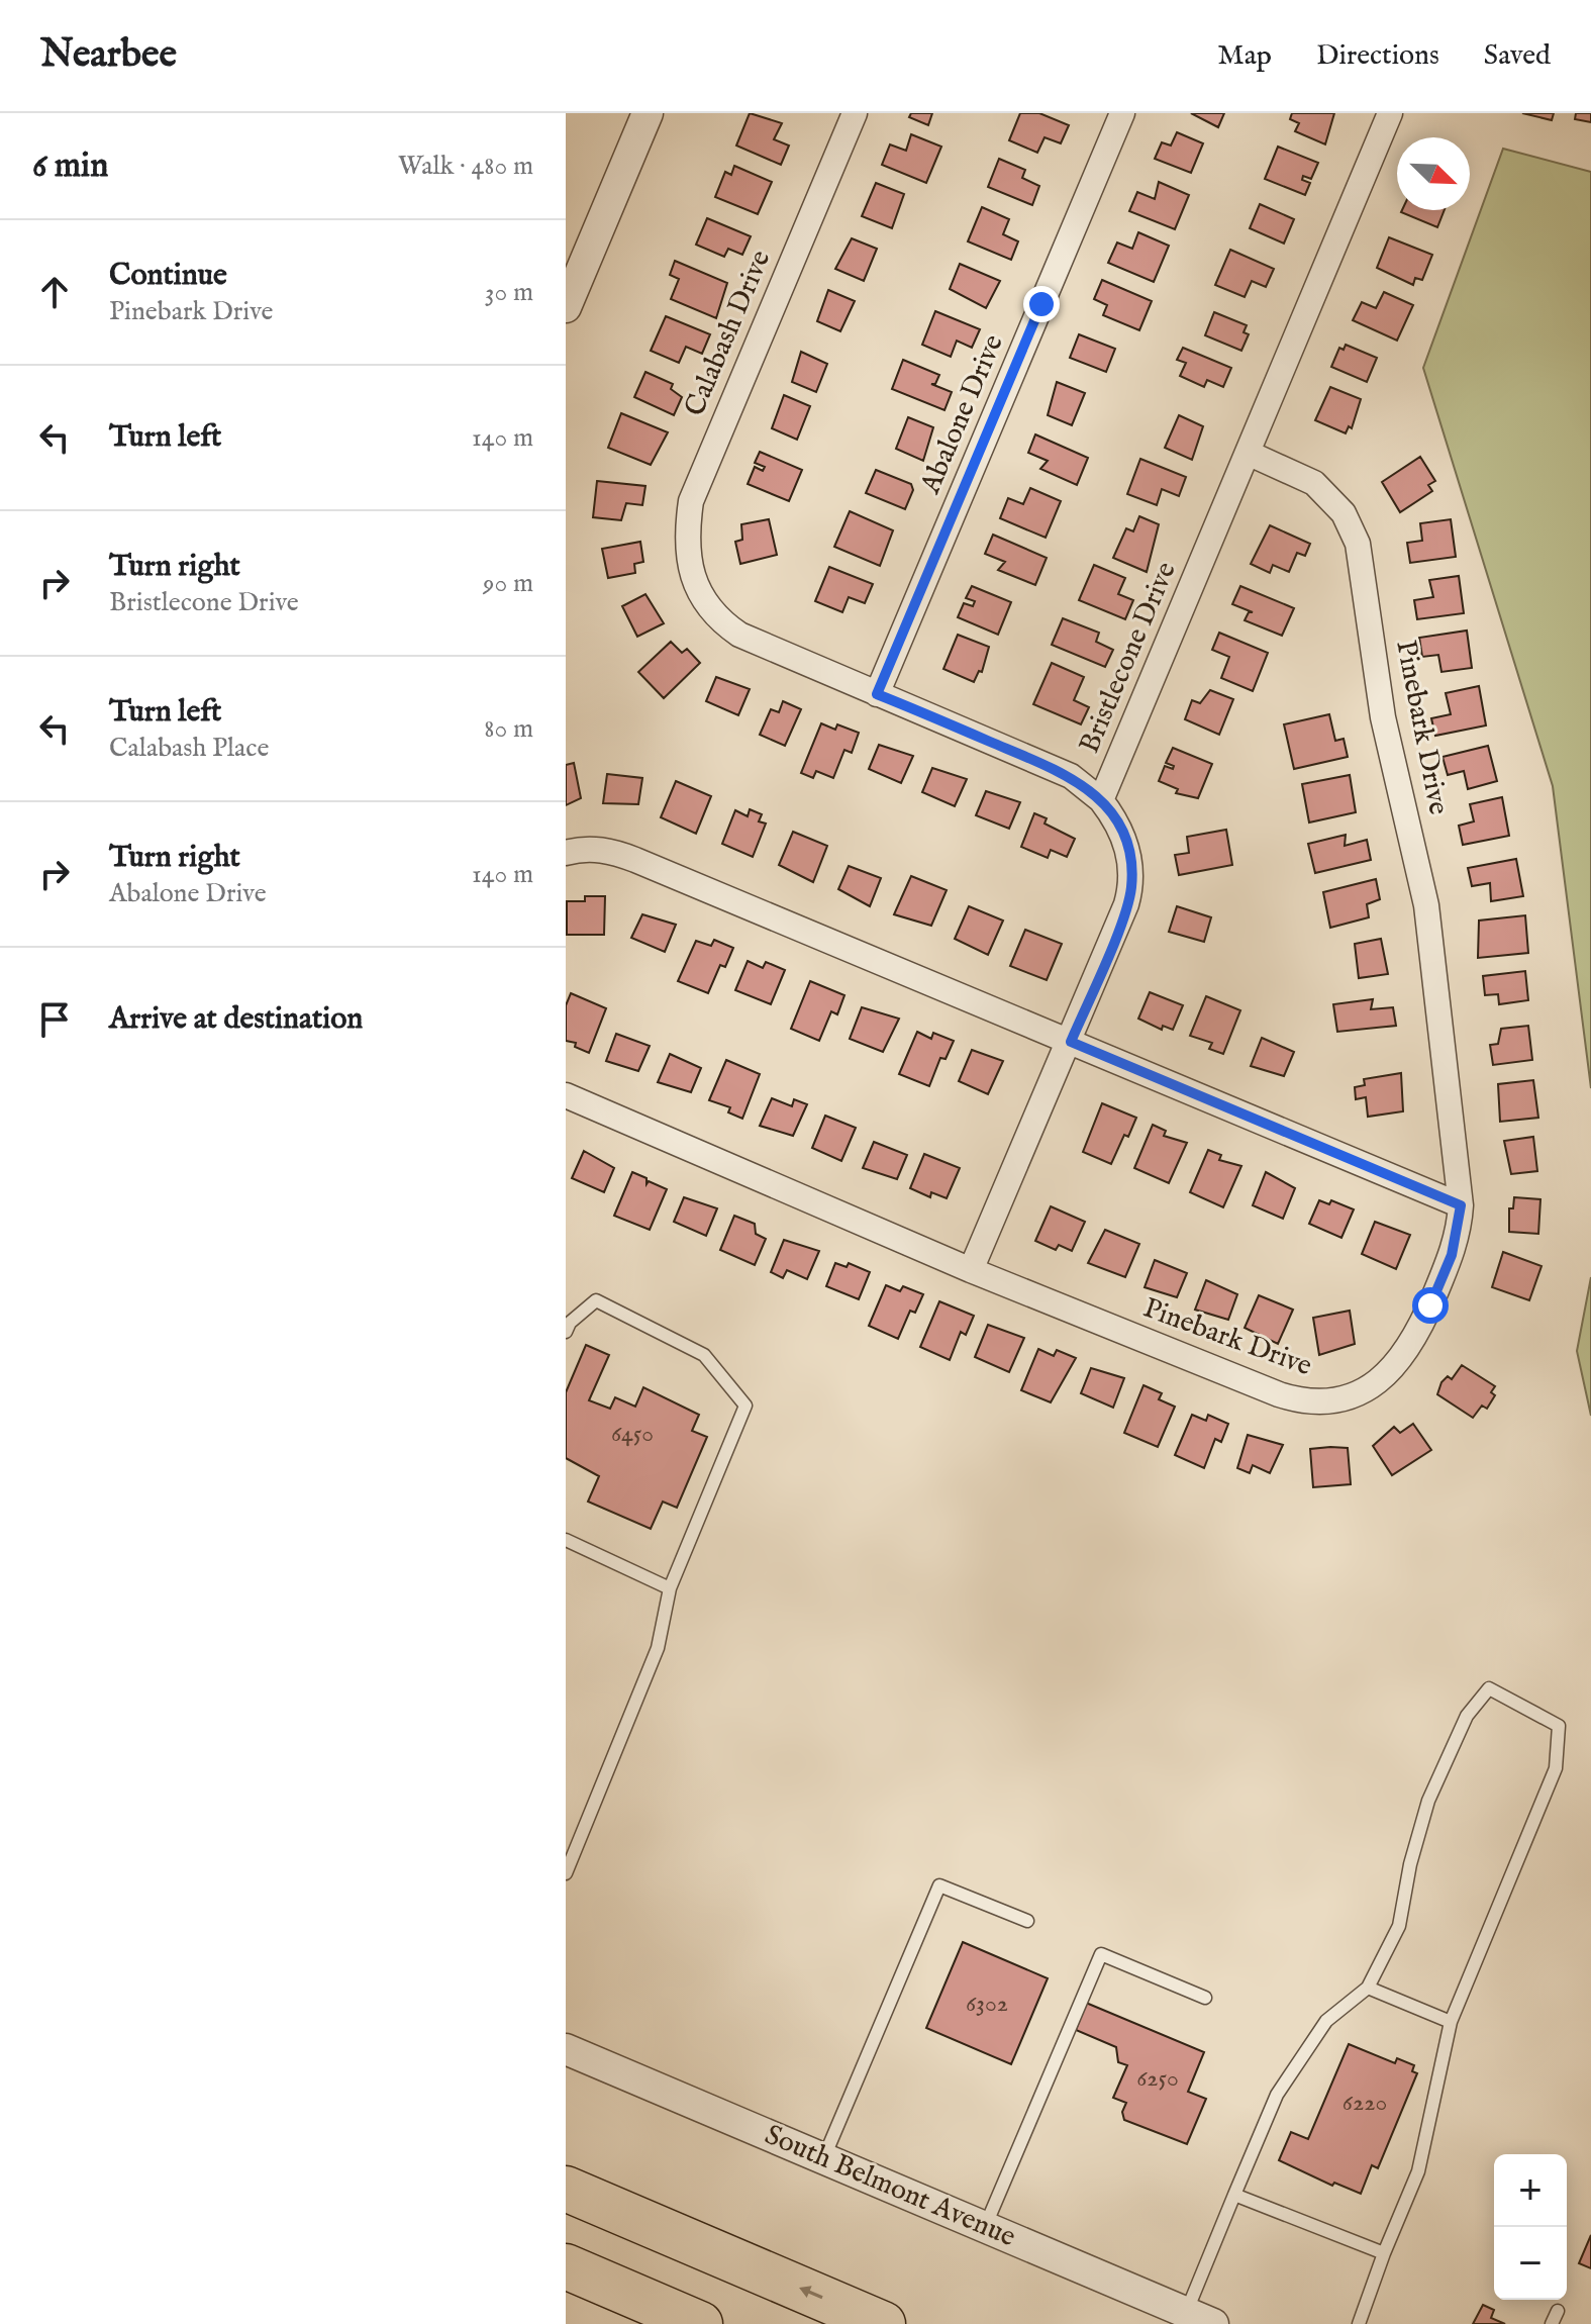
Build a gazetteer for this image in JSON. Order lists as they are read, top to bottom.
{
  "streets": {
    "street": [
      "Calabash Drive",
      "Abalone Drive",
      "Bristlecone Drive",
      "Pinebark Drive",
      "South Belmont Avenue"
    ]
  },
  "crossings": [
    ["Calabash Drive", "Abalone Drive"],
    ["Bristlecone Drive", "Pinebark Drive"]
  ],
  "house_numbers": [
    "6450",
    "6302",
    "6250",
    "6220"
  ],
  "north": "bottom right",
  "page": {
    "header": "Nearbee",
    "nav": ["Map", "Directions", "Saved"],
    "heading": ["6 min", "Walk · 480 m"],
    "list": [
      ["Continue", "Pinebark Drive", "30 m"],
      ["Turn left", "140 m"],
      ["Turn right", "Bristlecone Drive", "90 m"],
      ["Turn left", "Calabash Place", "80 m"],
      ["Turn right", "Abalone Drive", "140 m"],
      "Arrive at destination"
    ],
    "map_buttons": ["+", "−"]
  }
}
